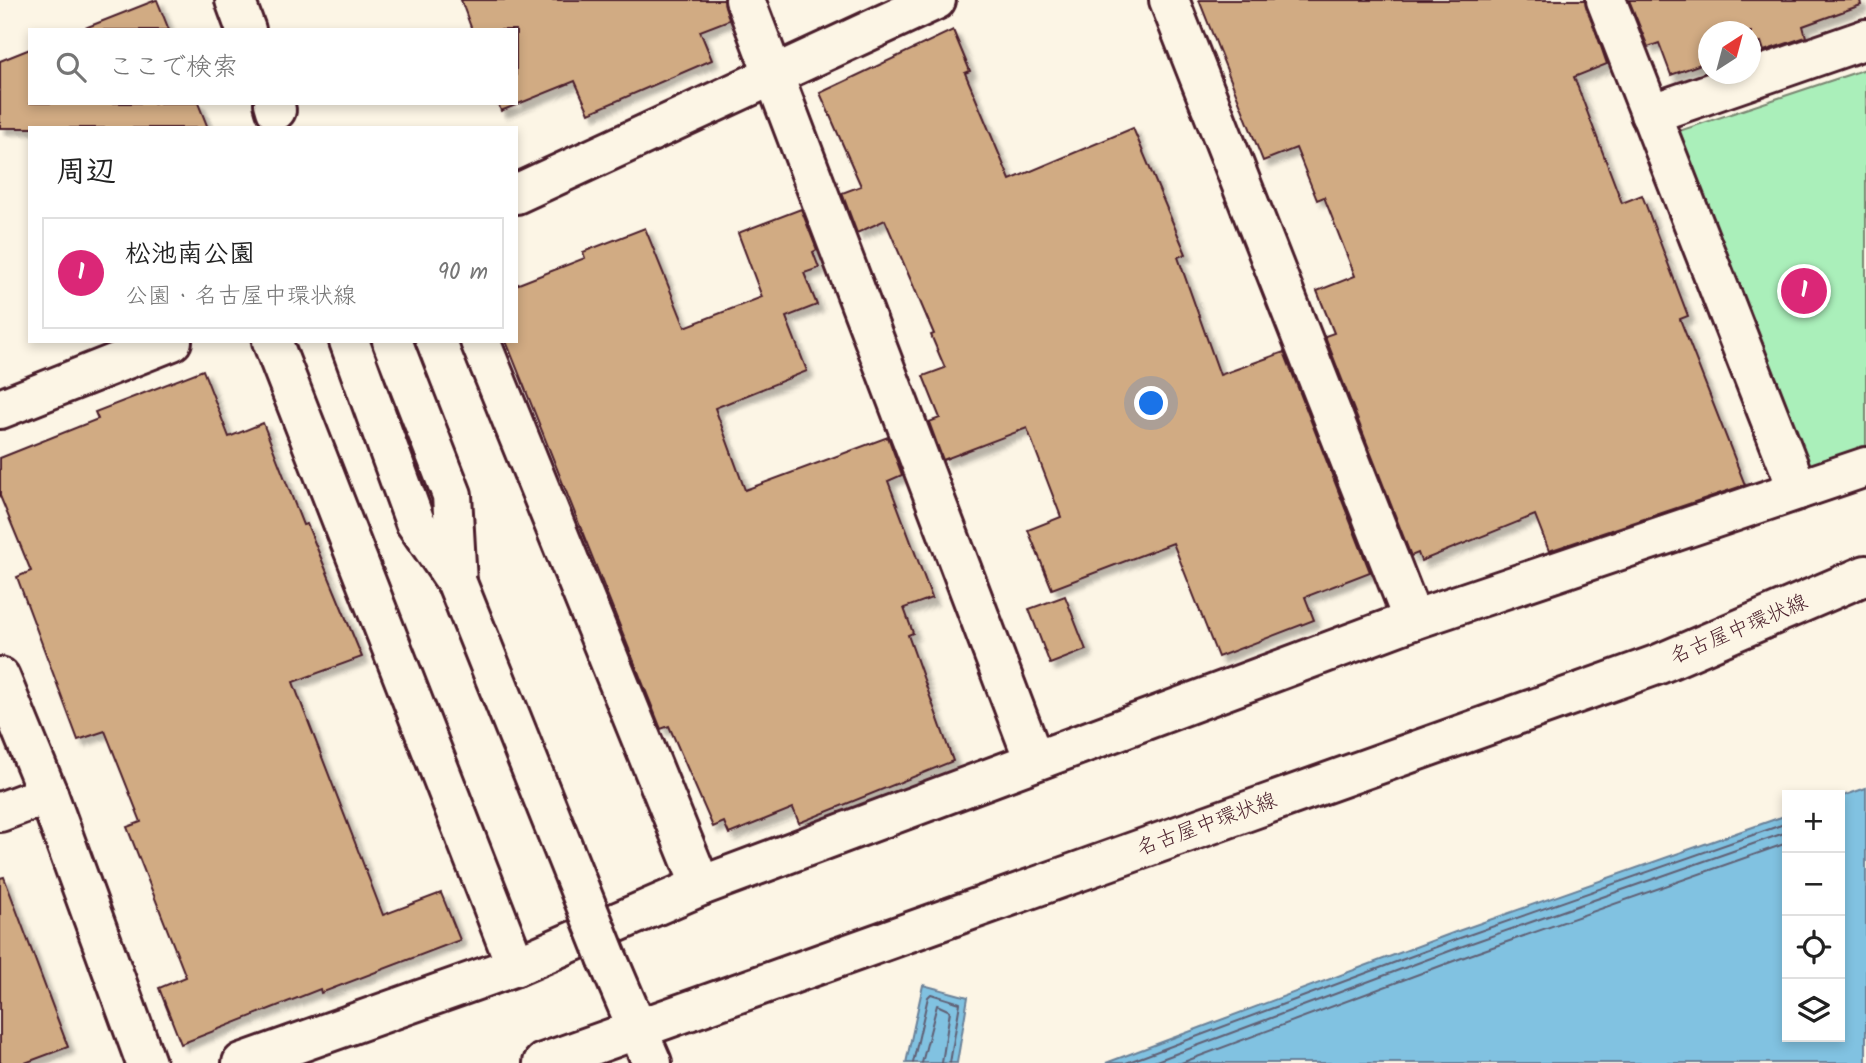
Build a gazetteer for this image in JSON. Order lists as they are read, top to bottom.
{
  "streets": {
    "street": ["名古屋中環状線"]
  },
  "north": "top right",
  "page": {
    "search": "ここで検索",
    "heading": "周辺",
    "list": [
      {
        "mark": "1",
        "name": "松池南公園",
        "note": "公園 · 名古屋中環状線",
        "value": "90 m"
      }
    ],
    "pins": "1",
    "map_buttons": ["+", "−"]
  }
}
